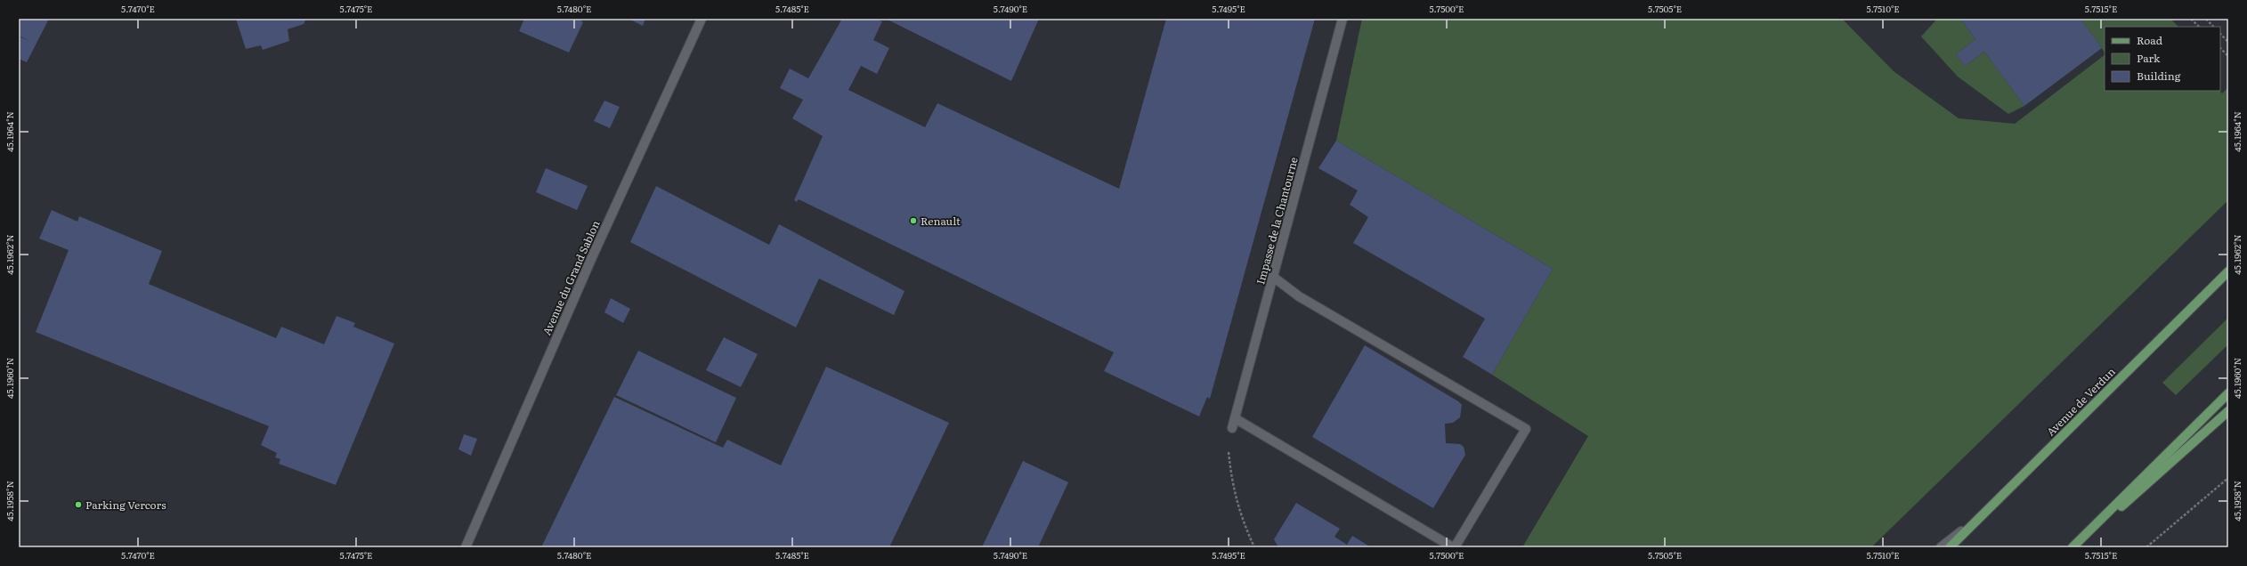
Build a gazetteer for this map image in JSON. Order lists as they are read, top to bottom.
{
  "streets": {
    "main road": ["Avenue de Verdun"],
    "street": ["Impasse de la Chantourne", "Avenue du Grand Sablon"]
  },
  "places": ["Renault", "Parking Vercors"],
  "legend": ["Road", "Park", "Building"],
  "coordinates": [
    "5.7470°E",
    "5.7475°E",
    "5.7480°E",
    "5.7485°E",
    "5.7490°E",
    "5.7495°E",
    "5.7500°E",
    "5.7505°E",
    "5.7510°E",
    "5.7515°E",
    "45.1964°N",
    "45.1962°N",
    "45.1960°N",
    "45.1958°N"
  ]
}
